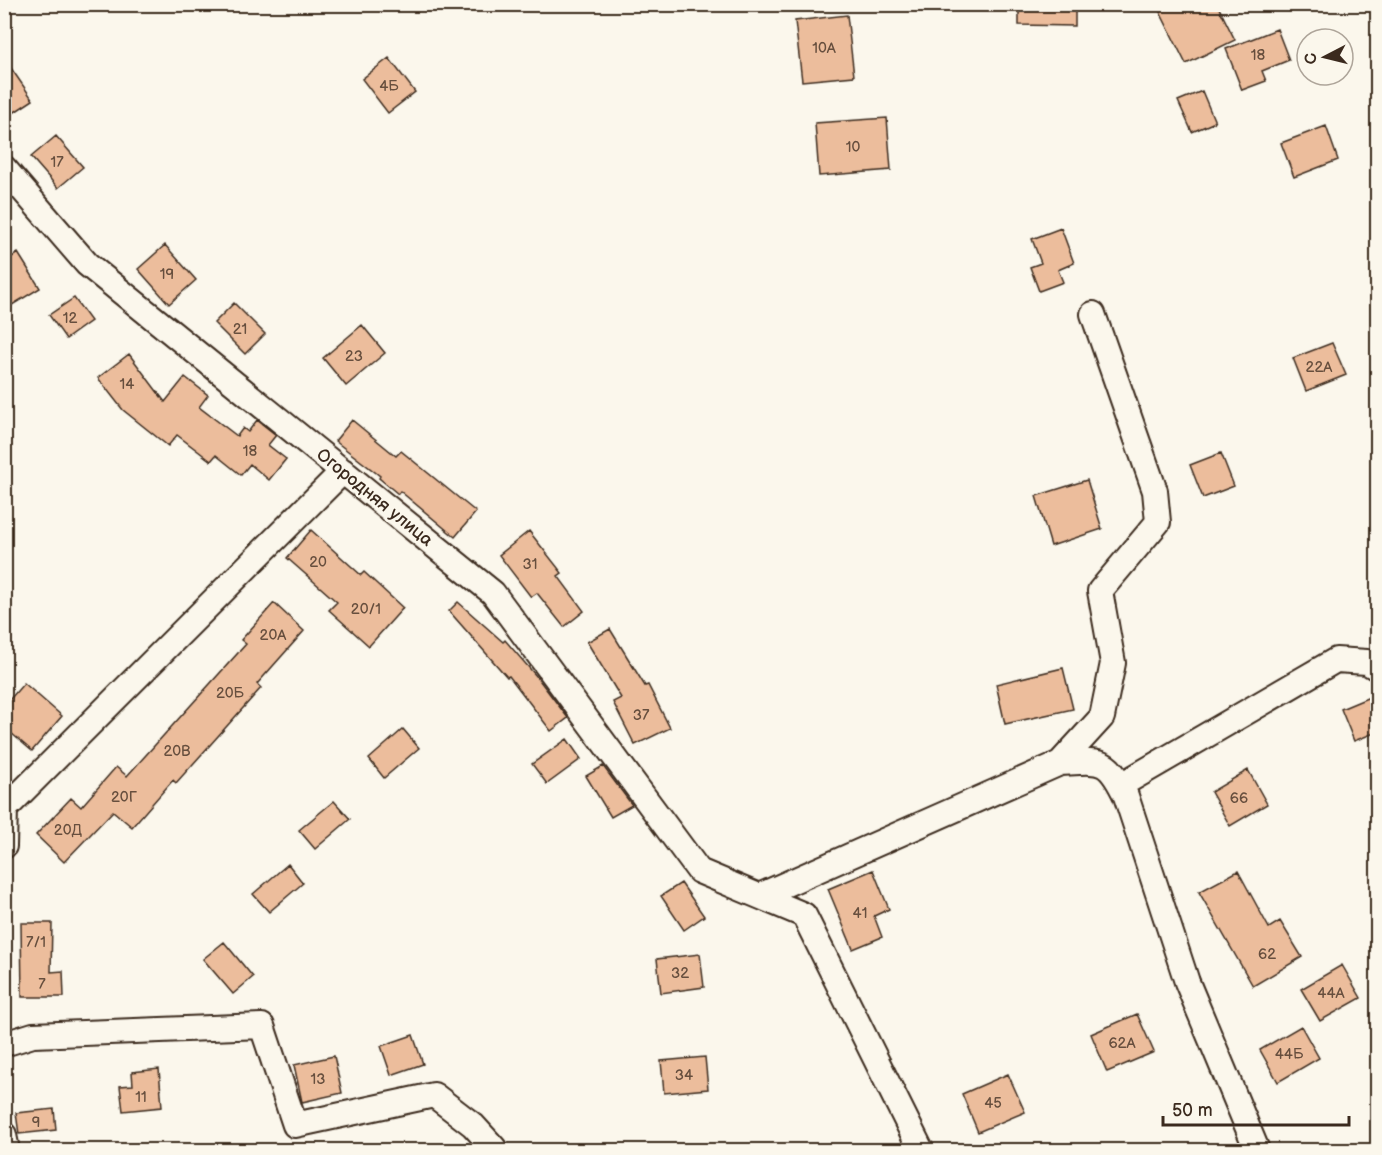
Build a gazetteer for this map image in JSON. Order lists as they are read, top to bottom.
{
  "streets": {
    "street": ["Огородняя улица"]
  },
  "house_numbers": [
    "10А",
    "18",
    "4Б",
    "10",
    "17",
    "19",
    "12",
    "21",
    "23",
    "22А",
    "14",
    "18",
    "20",
    "31",
    "20/1",
    "20А",
    "20Б",
    "37",
    "20В",
    "20Г",
    "66",
    "20Д",
    "41",
    "7/1",
    "62",
    "32",
    "7",
    "44А",
    "62А",
    "44Б",
    "34",
    "13",
    "11",
    "45",
    "9"
  ],
  "scale_bar": "50 m",
  "north": "left"
}
